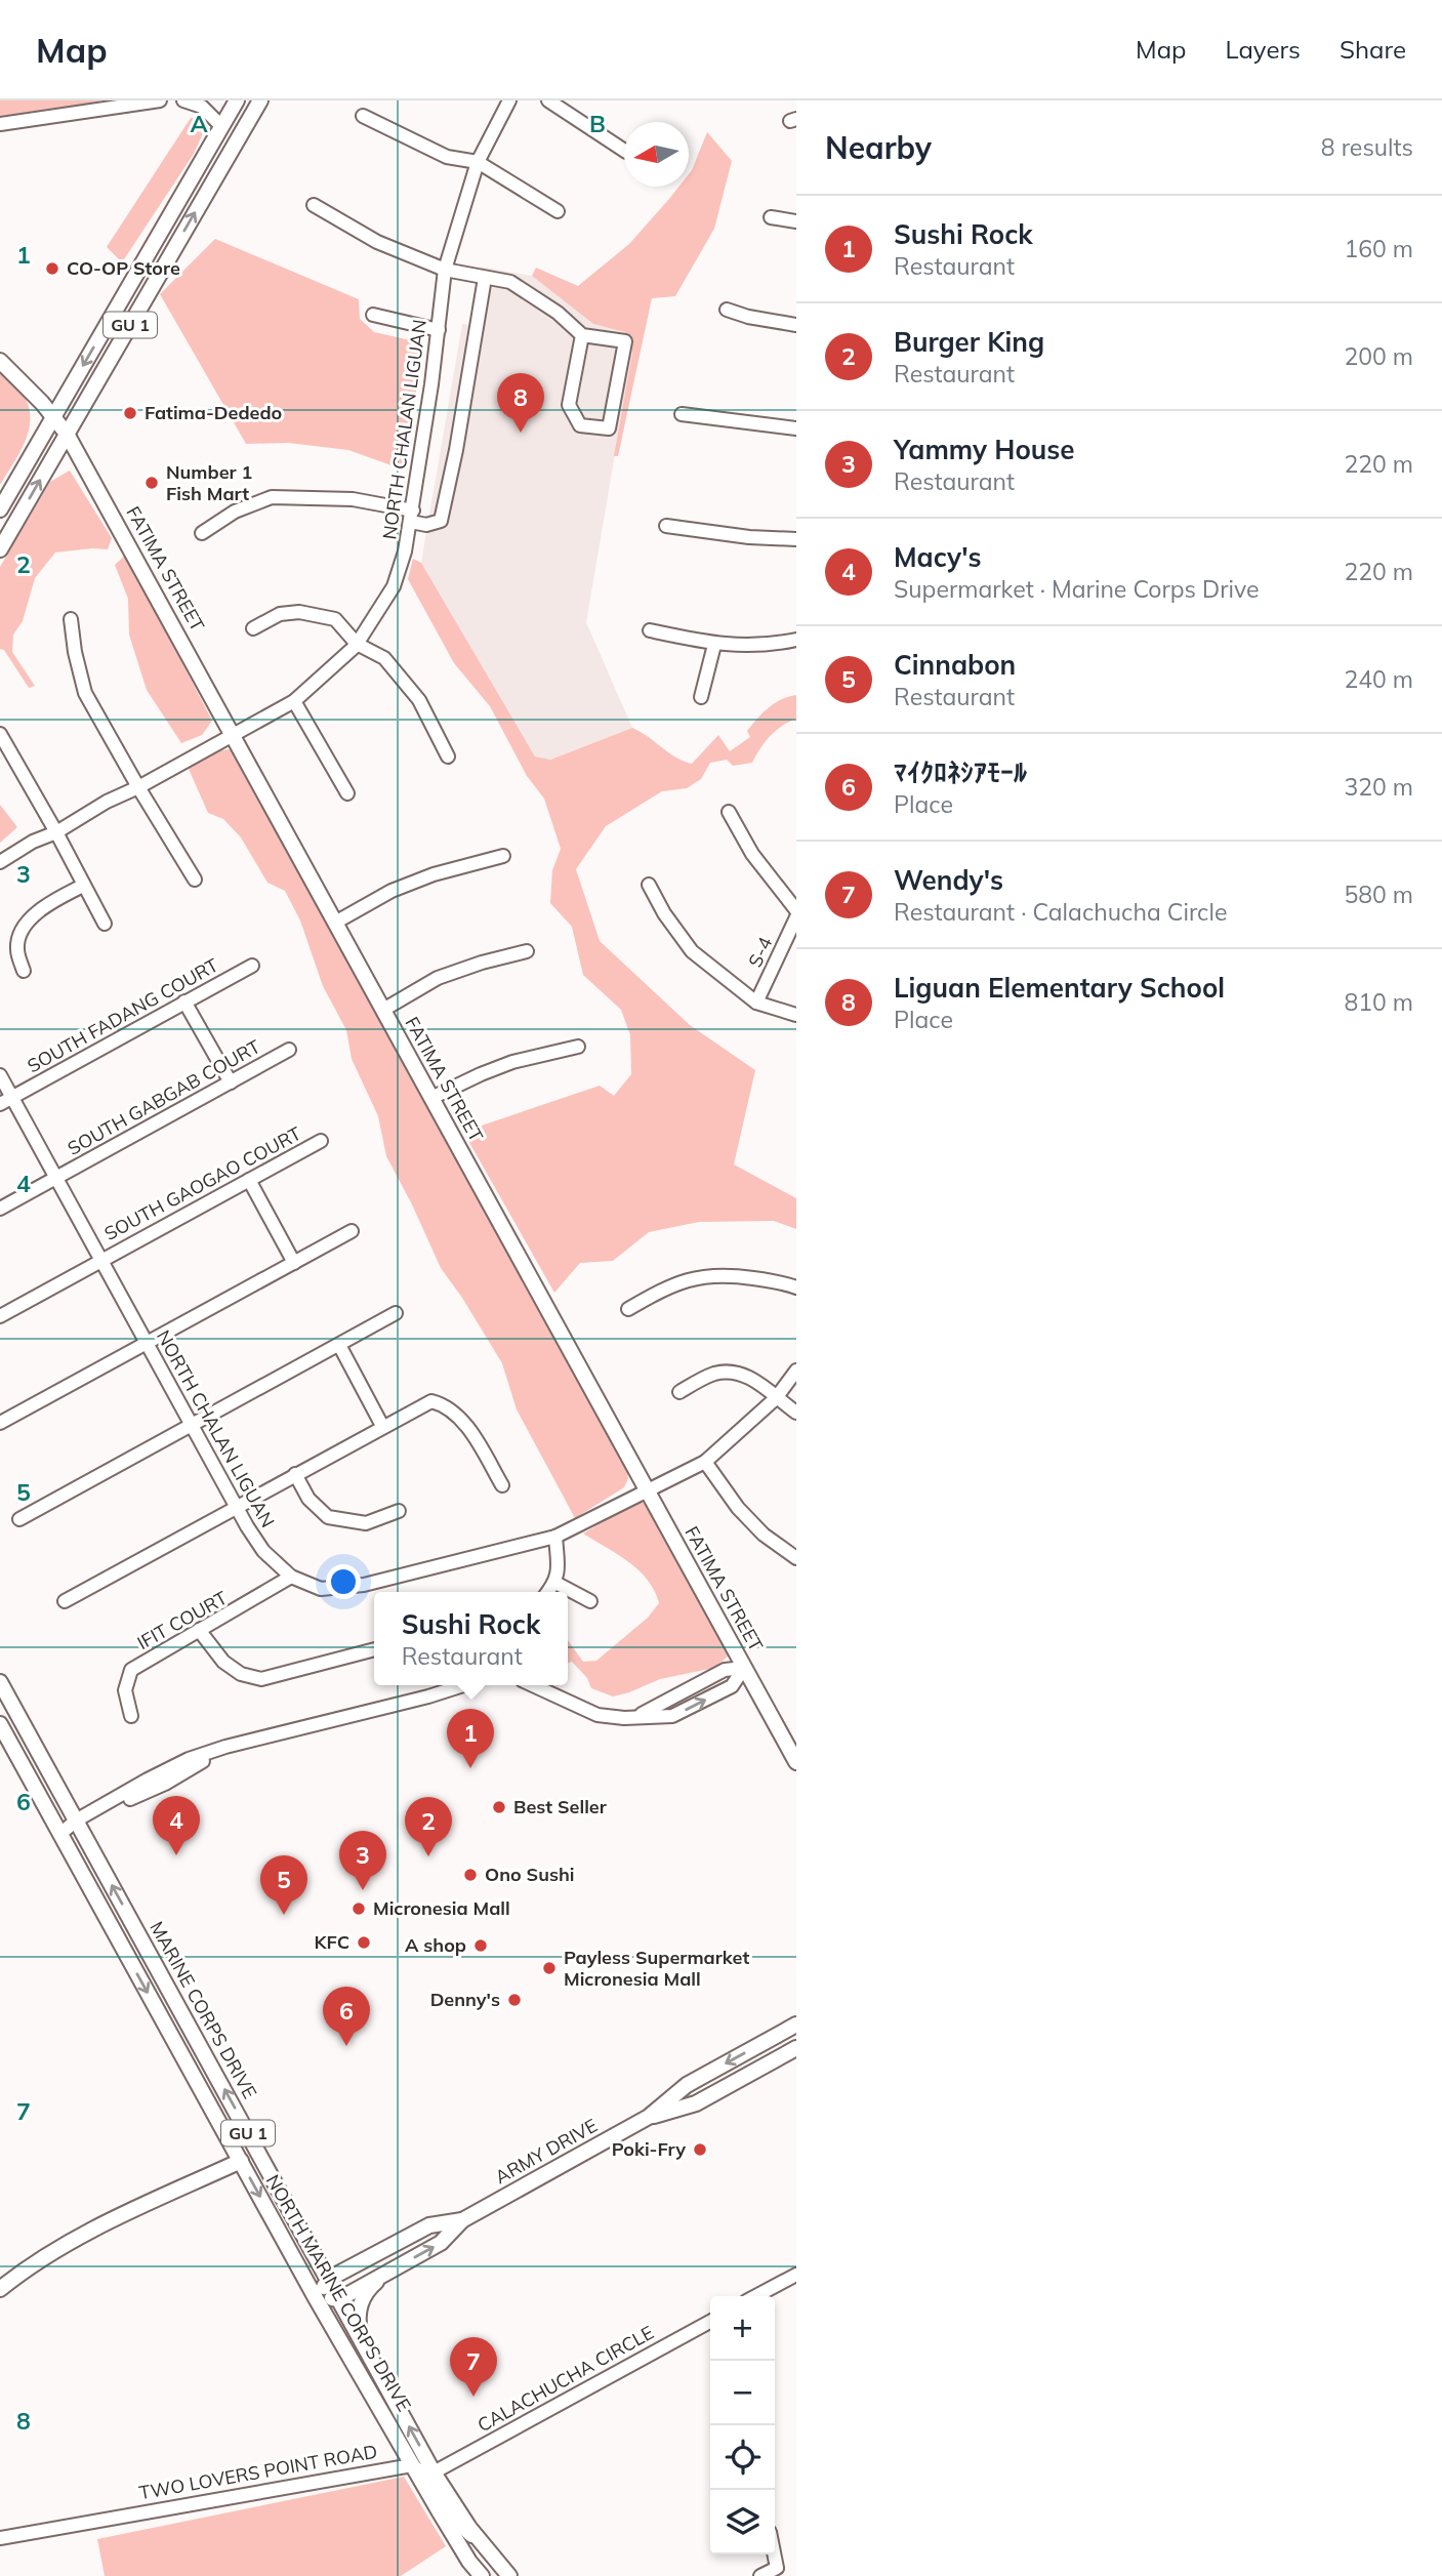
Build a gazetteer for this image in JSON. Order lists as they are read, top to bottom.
{
  "streets": {
    "main road": [
      "GU 1",
      "FATIMA STREET",
      "MARINE CORPS DRIVE",
      "ARMY DRIVE",
      "NORTH MARINE CORPS DRIVE"
    ],
    "street": [
      "NORTH CHALAN LIGUAN",
      "S-4",
      "SOUTH FADANG COURT",
      "SOUTH GABGAB COURT",
      "SOUTH GAOGAO COURT",
      "IFIT COURT",
      "CALACHUCHA CIRCLE",
      "TWO LOVERS POINT ROAD"
    ]
  },
  "crossings": [
    ["GU 1", "FATIMA STREET"],
    ["NORTH CHALAN LIGUAN", "FATIMA STREET"],
    ["NORTH CHALAN LIGUAN", "SOUTH FADANG COURT"],
    ["NORTH CHALAN LIGUAN", "SOUTH GABGAB COURT"],
    ["NORTH CHALAN LIGUAN", "SOUTH GAOGAO COURT"],
    ["NORTH CHALAN LIGUAN", "IFIT COURT"],
    ["MARINE CORPS DRIVE", "ARMY DRIVE"],
    ["MARINE CORPS DRIVE", "CALACHUCHA CIRCLE"],
    ["ARMY DRIVE", "NORTH MARINE CORPS DRIVE"],
    ["NORTH MARINE CORPS DRIVE", "TWO LOVERS POINT ROAD"]
  ],
  "one_way": ["MARINE CORPS DRIVE", "NORTH MARINE CORPS DRIVE"],
  "places": [
    "CO-OP Store",
    "Fatima-Dededo",
    "Number 1 Fish Mart",
    "Best Seller",
    "Ono Sushi",
    "Micronesia Mall",
    "KFC",
    "A shop",
    "Payless Supermarket Micronesia Mall",
    "Denny's",
    "Poki-Fry"
  ],
  "north": "left",
  "page": {
    "header": "Map",
    "nav": ["Map", "Layers", "Share"],
    "heading": ["Nearby", "8 results"],
    "list": [
      {
        "mark": "1",
        "name": "Sushi Rock",
        "note": "Restaurant",
        "value": "160 m"
      },
      {
        "mark": "2",
        "name": "Burger King",
        "note": "Restaurant",
        "value": "200 m"
      },
      {
        "mark": "3",
        "name": "Yammy House",
        "note": "Restaurant",
        "value": "220 m"
      },
      {
        "mark": "4",
        "name": "Macy's",
        "note": "Supermarket · Marine Corps Drive",
        "value": "220 m"
      },
      {
        "mark": "5",
        "name": "Cinnabon",
        "note": "Restaurant",
        "value": "240 m"
      },
      {
        "mark": "6",
        "name": "ﾏｲｸﾛﾈｼｱﾓｰﾙ",
        "note": "Place",
        "value": "320 m"
      },
      {
        "mark": "7",
        "name": "Wendy's",
        "note": "Restaurant · Calachucha Circle",
        "value": "580 m"
      },
      {
        "mark": "8",
        "name": "Liguan Elementary School",
        "note": "Place",
        "value": "810 m"
      }
    ],
    "pins": [
      "8",
      "1",
      "4",
      "2",
      "3",
      "5",
      "6",
      "7"
    ],
    "popup": ["Sushi Rock", "Restaurant"],
    "map_buttons": ["+", "−"]
  },
  "grid": {
    "columns": ["A", "B"],
    "rows": [
      "1",
      "2",
      "3",
      "4",
      "5",
      "6",
      "7",
      "8"
    ]
  }
}
